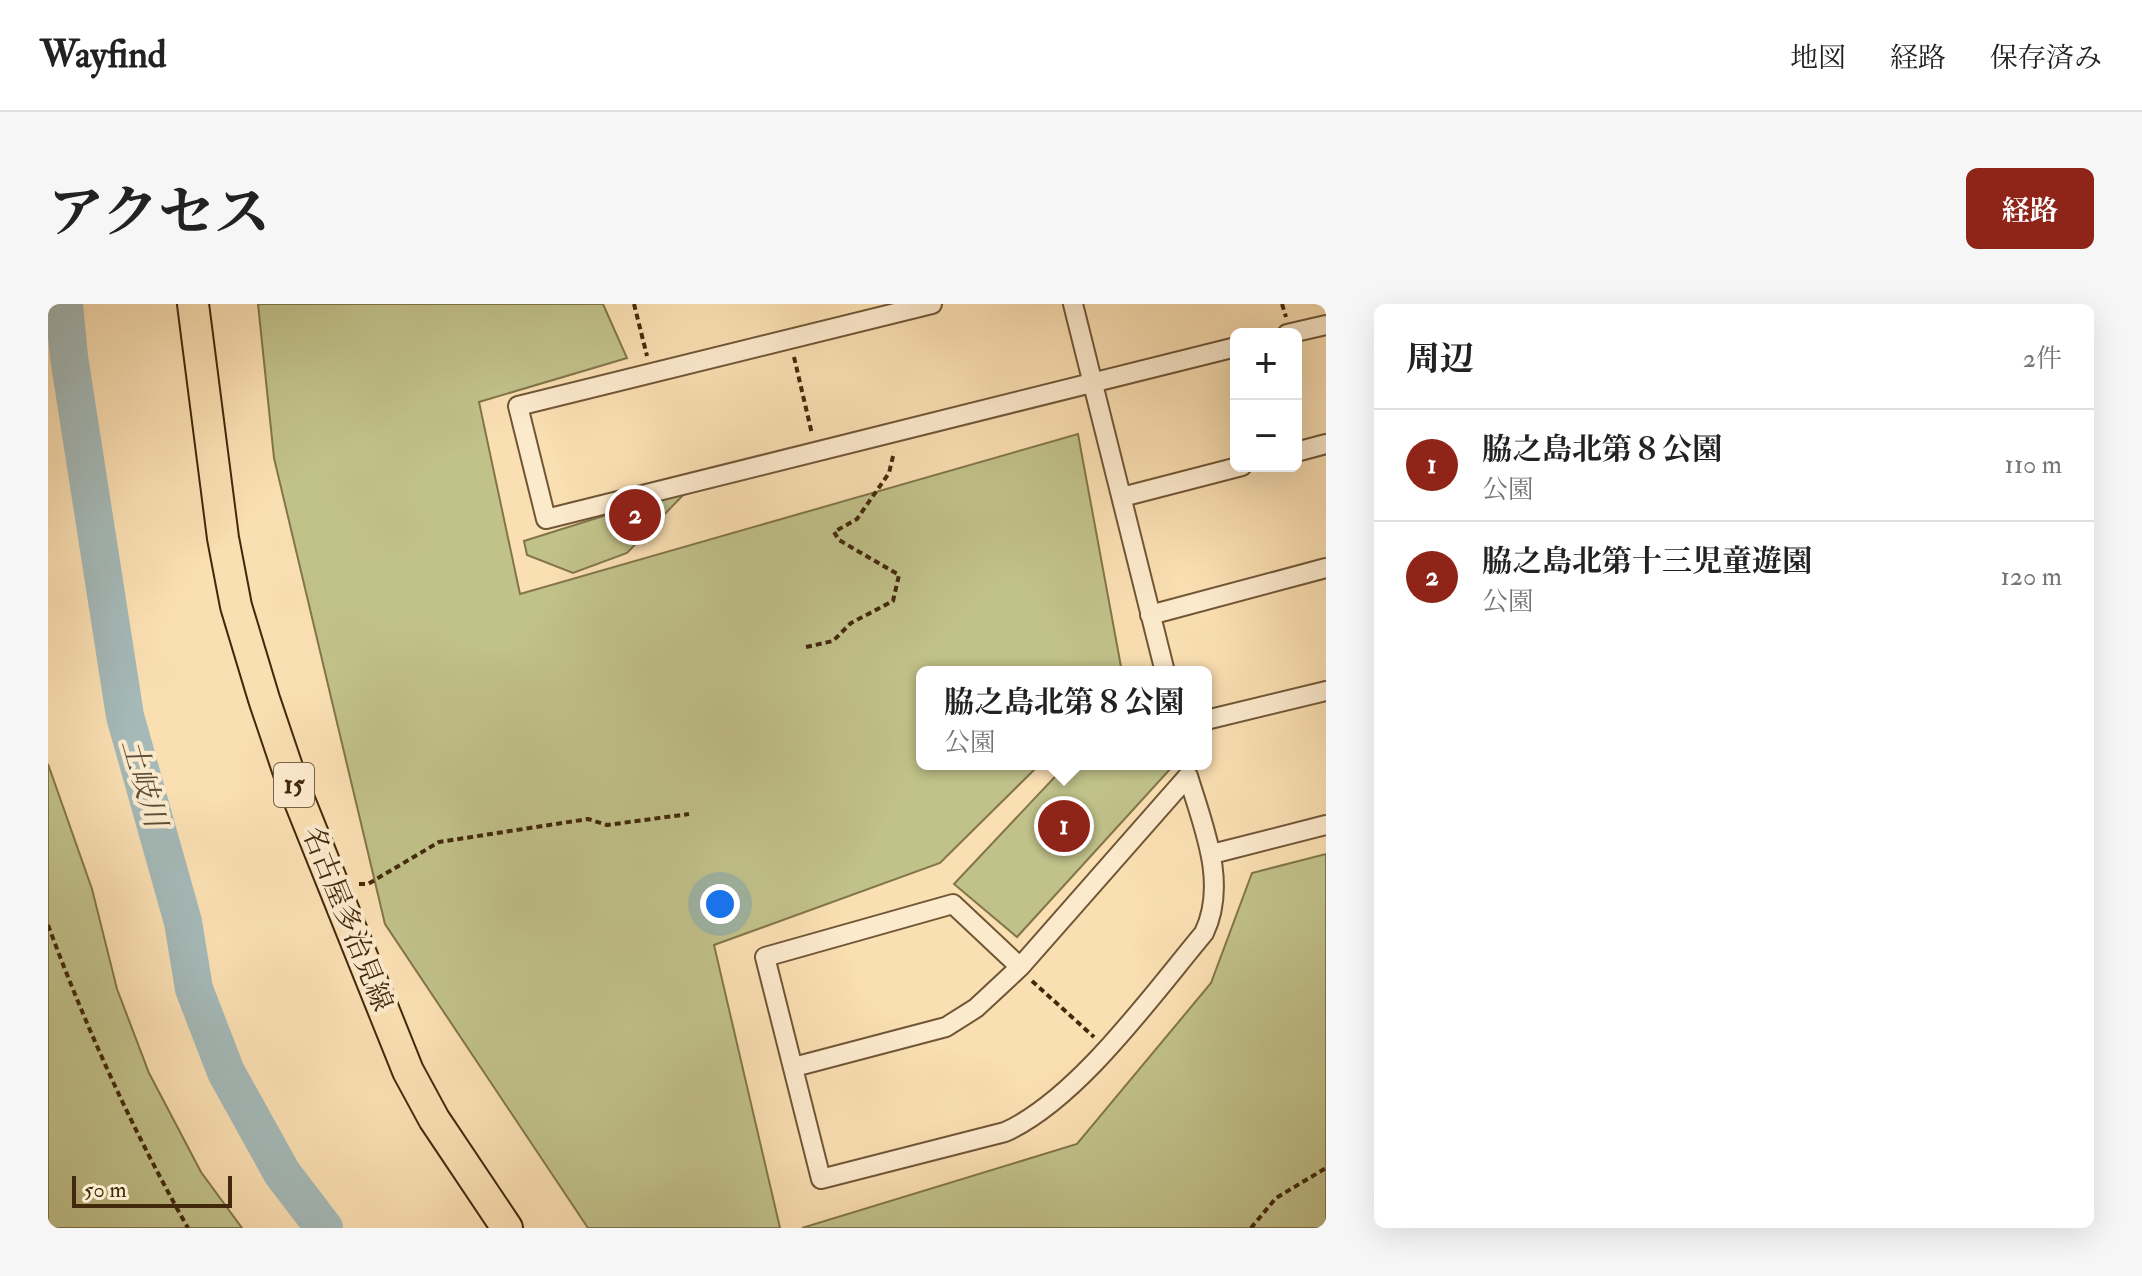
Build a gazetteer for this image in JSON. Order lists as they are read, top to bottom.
{
  "streets": {
    "main road": ["15", "名古屋多治見線"]
  },
  "water": ["土岐川"],
  "scale_bar": "50 m",
  "page": {
    "header": "Wayfind",
    "nav": ["地図", "経路", "保存済み"],
    "title": "アクセス",
    "buttons": "経路",
    "heading": ["周辺", "2件"],
    "map_buttons": ["+", "−"],
    "list": [
      {
        "mark": "1",
        "name": "脇之島北第８公園",
        "note": "公園",
        "value": "110 m"
      },
      {
        "mark": "2",
        "name": "脇之島北第十三児童遊園",
        "note": "公園",
        "value": "120 m"
      }
    ],
    "pins": ["2", "1"],
    "popup": ["脇之島北第８公園", "公園"],
    "scale": "50 m"
  }
}
